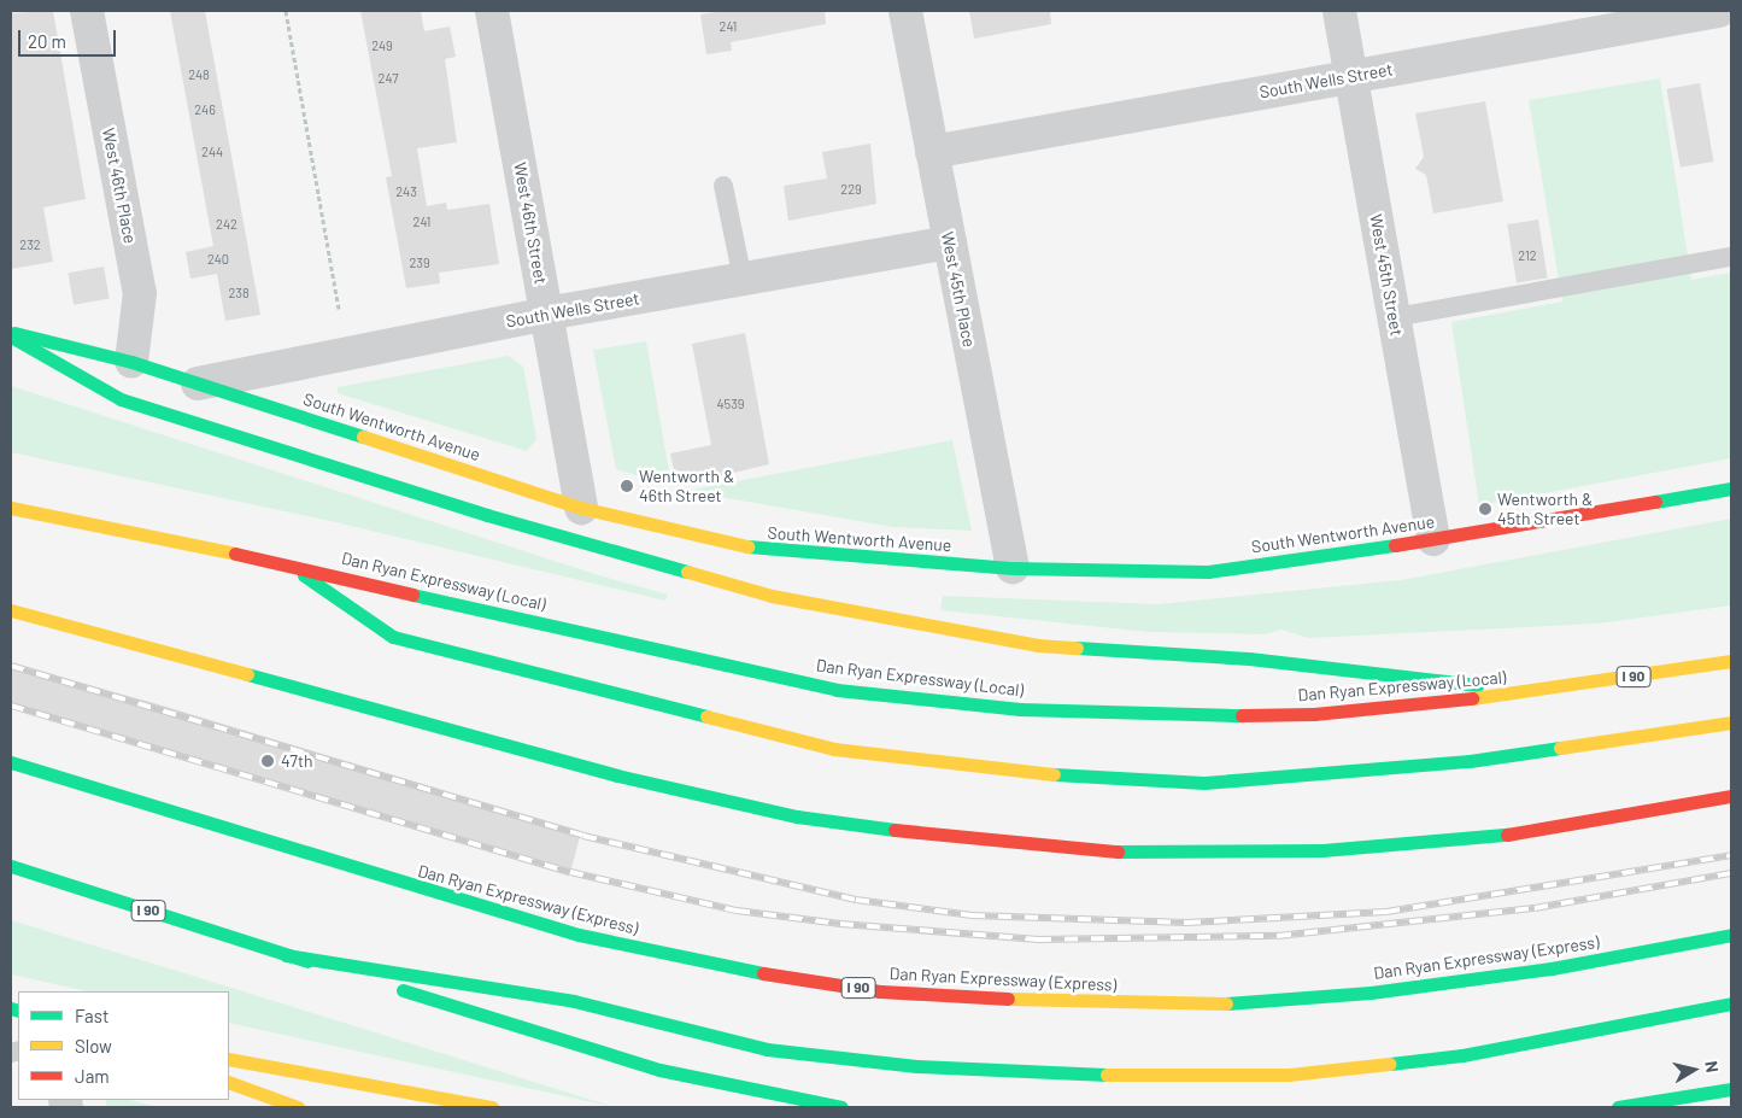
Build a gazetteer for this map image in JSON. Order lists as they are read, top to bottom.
{
  "streets": {
    "main road": [
      "South Wentworth Avenue",
      "Dan Ryan Expressway (Local)",
      "I 90",
      "Dan Ryan Expressway (Express)"
    ],
    "street": [
      "South Wells Street",
      "West 46th Place",
      "West 46th Street",
      "West 45th Street",
      "West 45th Place"
    ]
  },
  "crossings": [
    ["South Wells Street", "West 46th Street"],
    ["South Wells Street", "West 45th Street"],
    ["South Wells Street", "West 45th Place"],
    ["South Wells Street", "South Wentworth Avenue"],
    ["West 46th Place", "South Wentworth Avenue"],
    ["West 46th Street", "South Wentworth Avenue"],
    ["West 45th Street", "South Wentworth Avenue"],
    ["West 45th Place", "South Wentworth Avenue"]
  ],
  "places": ["Wentworth & 46th Street", "Wentworth & 45th Street", "47th"],
  "house_numbers": [
    "241",
    "249",
    "248",
    "247",
    "246",
    "244",
    "229",
    "243",
    "241",
    "242",
    "232",
    "212",
    "240",
    "239",
    "238",
    "4539"
  ],
  "legend": ["Fast", "Slow", "Jam"],
  "scale_bar": "20 m",
  "north": "right"
}
